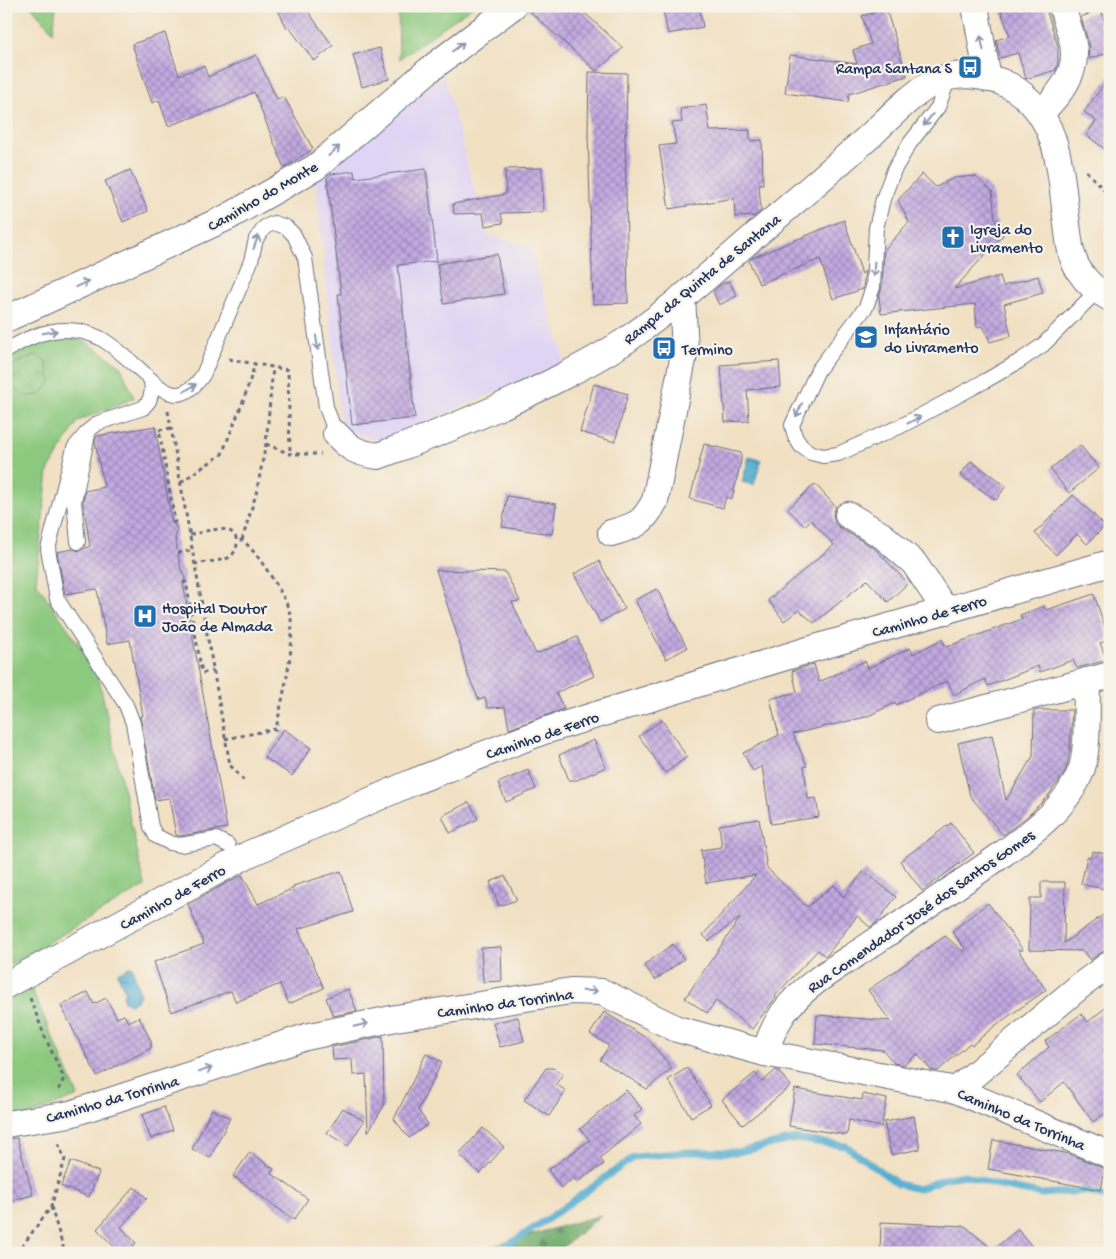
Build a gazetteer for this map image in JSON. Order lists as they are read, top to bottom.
{
  "streets": {
    "street": [
      "Caminho do Monte",
      "Rampa da Quinta de Santana",
      "Caminho de Ferro",
      "Rua Comendador José dos Santos Gomes",
      "Caminho da Torrinha"
    ]
  },
  "crossings": [
    ["Rua Comendador José dos Santos Gomes", "Caminho da Torrinha"]
  ],
  "one_way": ["Caminho do Monte", "Caminho da Torrinha"],
  "places": {
    "bus stop": ["Rampa Santana S", "Termino"],
    "church": ["Igreja do Livramento"],
    "school or university": ["Infantário do Livramento"],
    "hospital": ["Hospital Doutor João de Almada"]
  }
}
